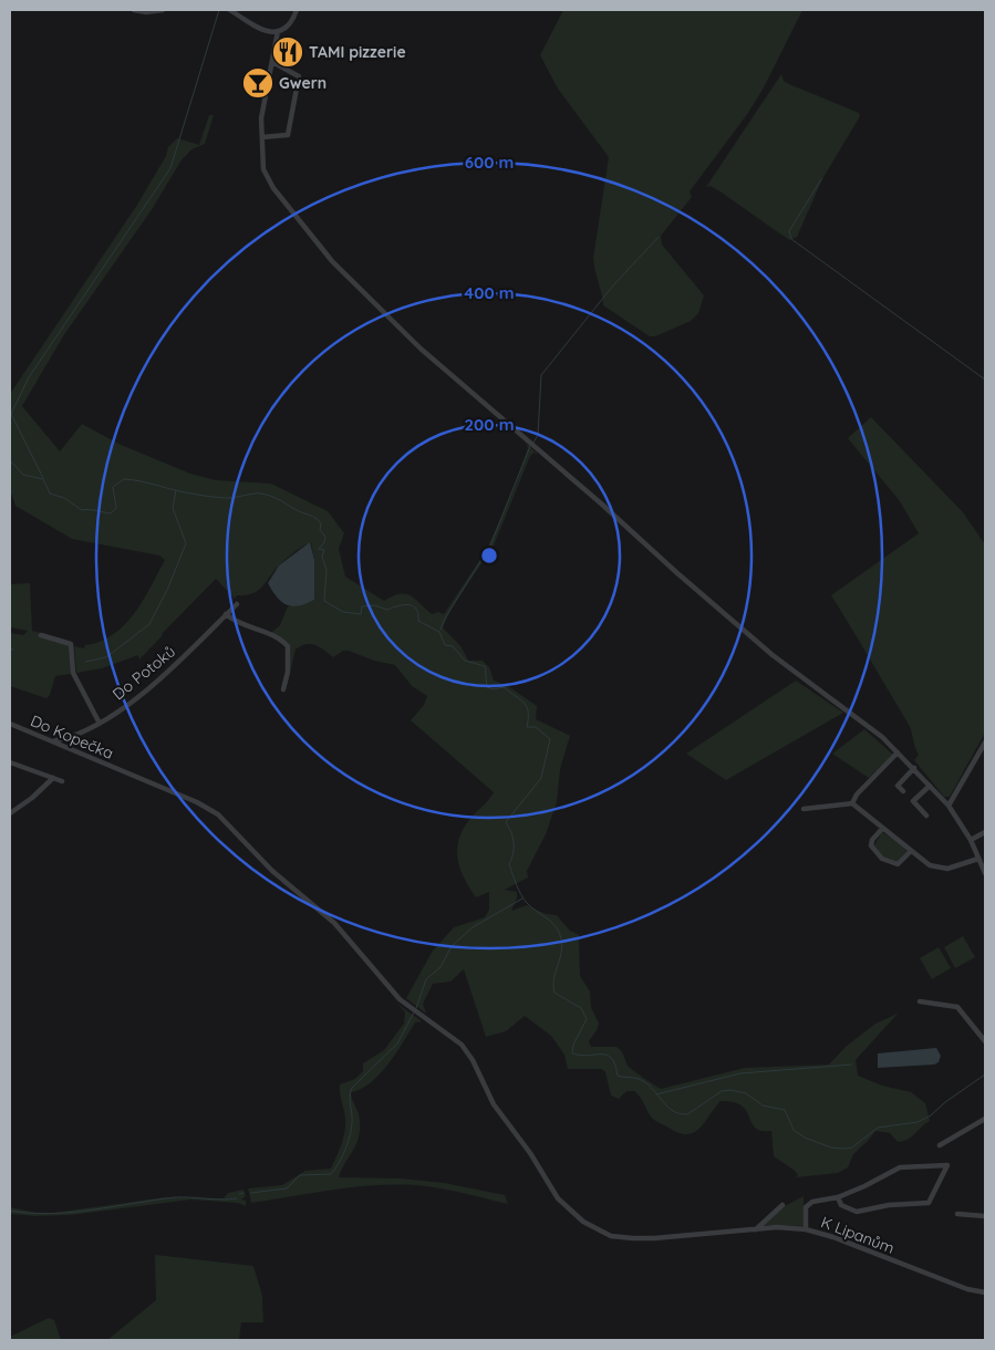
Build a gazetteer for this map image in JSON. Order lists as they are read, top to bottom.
{
  "streets": {
    "street": ["Do Potoků", "Do Kopečka", "K Lipanům"]
  },
  "crossings": [
    ["Do Potoků", "Do Kopečka"],
    ["Do Kopečka", "K Lipanům"]
  ],
  "places": {
    "restaurant": ["TAMI pizzerie"],
    "bar": ["Gwern"]
  },
  "rings": ["600 m", "400 m", "200 m"]
}
